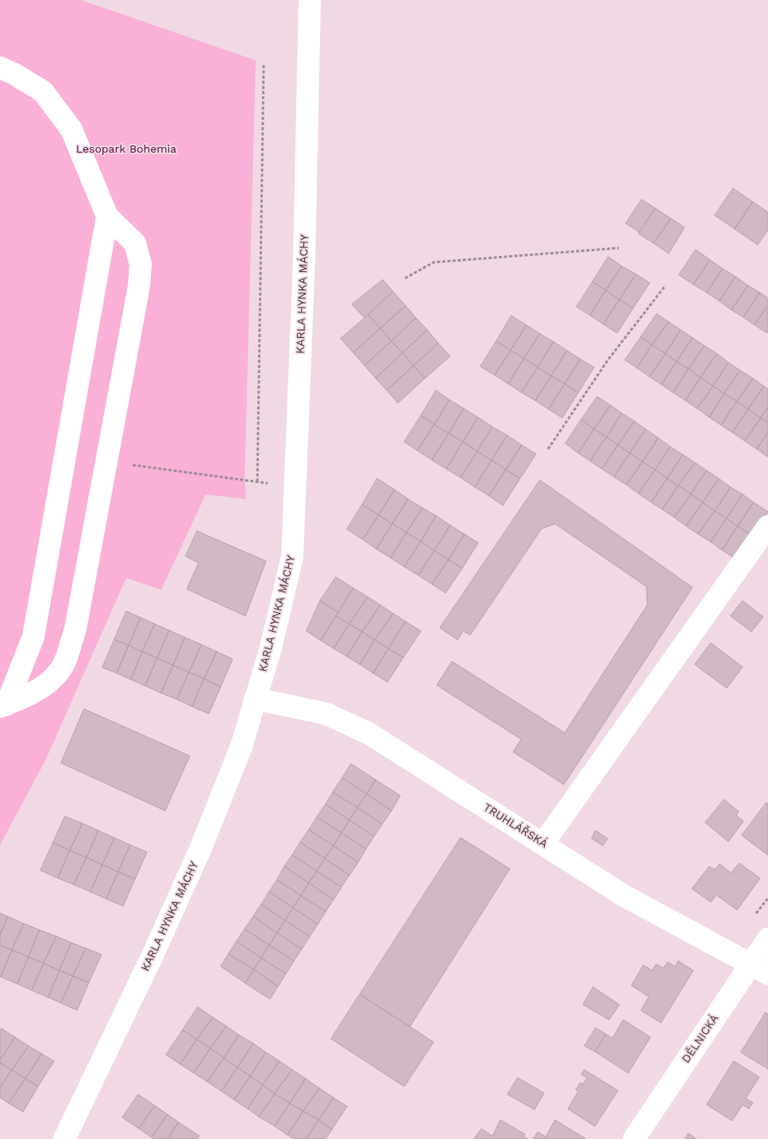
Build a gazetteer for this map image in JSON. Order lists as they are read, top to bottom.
{
  "streets": {
    "street": ["KARLA HYNKA MÁCHY", "TRUHLÁŘSKÁ", "DĚLNICKÁ"]
  },
  "crossings": [
    ["KARLA HYNKA MÁCHY", "TRUHLÁŘSKÁ"],
    ["TRUHLÁŘSKÁ", "DĚLNICKÁ"]
  ],
  "parks": ["Lesopark Bohemia"]
}
